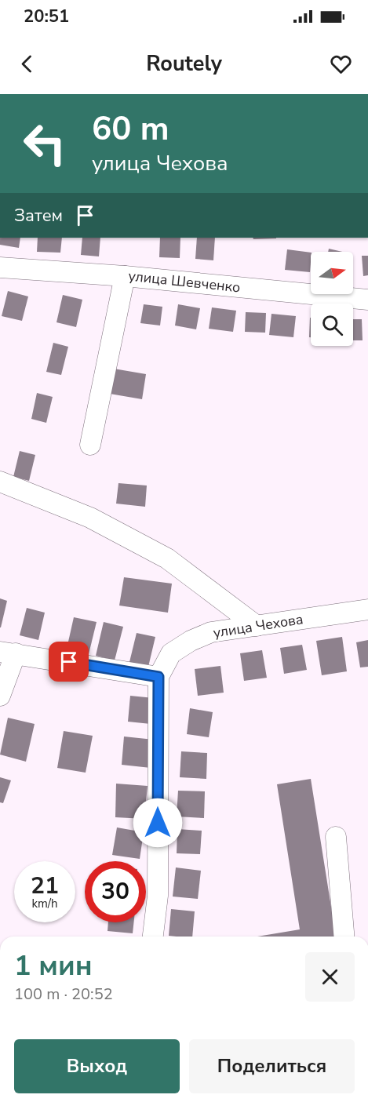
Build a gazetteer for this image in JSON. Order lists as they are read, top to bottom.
{
  "streets": {
    "street": ["улица Шевченко", "улица Чехова"]
  },
  "north": "right",
  "page": {
    "status": "20:51",
    "header": "Routely",
    "turn": ["60 m", "улица Чехова"],
    "then": "Затем",
    "speed": "21 km/h",
    "limit": "30",
    "heading": ["1 мин", "100 m · 20:52"],
    "buttons": ["Выход", "Поделиться"]
  }
}
